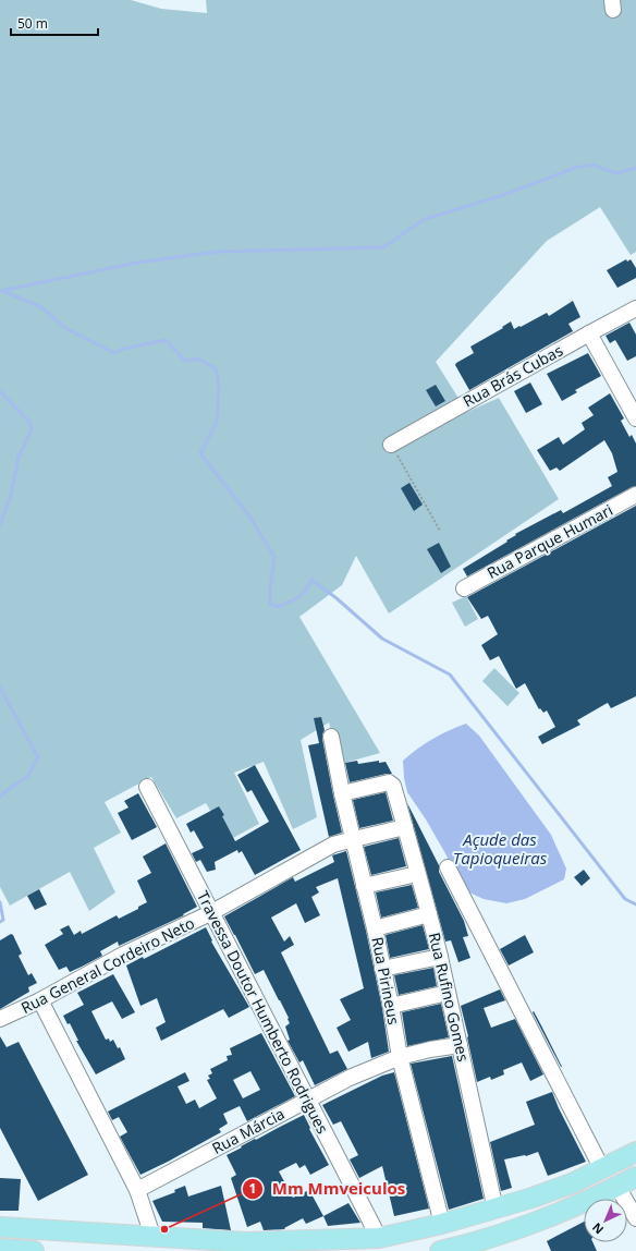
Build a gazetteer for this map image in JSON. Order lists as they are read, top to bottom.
{
  "streets": {
    "street": [
      "Rua Brás Cubas",
      "Rua Parque Humari",
      "Rua General Cordeiro Neto",
      "Rua Pirineus",
      "Rua Rufino Gomes",
      "Travessa Doutor Humberto Rodrigues",
      "Rua Márcia"
    ]
  },
  "crossings": [
    ["Rua General Cordeiro Neto", "Rua Pirineus"],
    ["Rua General Cordeiro Neto", "Rua Rufino Gomes"],
    ["Rua General Cordeiro Neto", "Travessa Doutor Humberto Rodrigues"],
    ["Rua Pirineus", "Rua Rufino Gomes"],
    ["Rua Pirineus", "Rua Márcia"],
    ["Rua Rufino Gomes", "Rua Márcia"],
    ["Travessa Doutor Humberto Rodrigues", "Rua Márcia"]
  ],
  "water": ["Açude das Tapioqueiras"],
  "places": ["Mm Mmveiculos"],
  "scale_bar": "50 m",
  "north": "bottom left"
}
